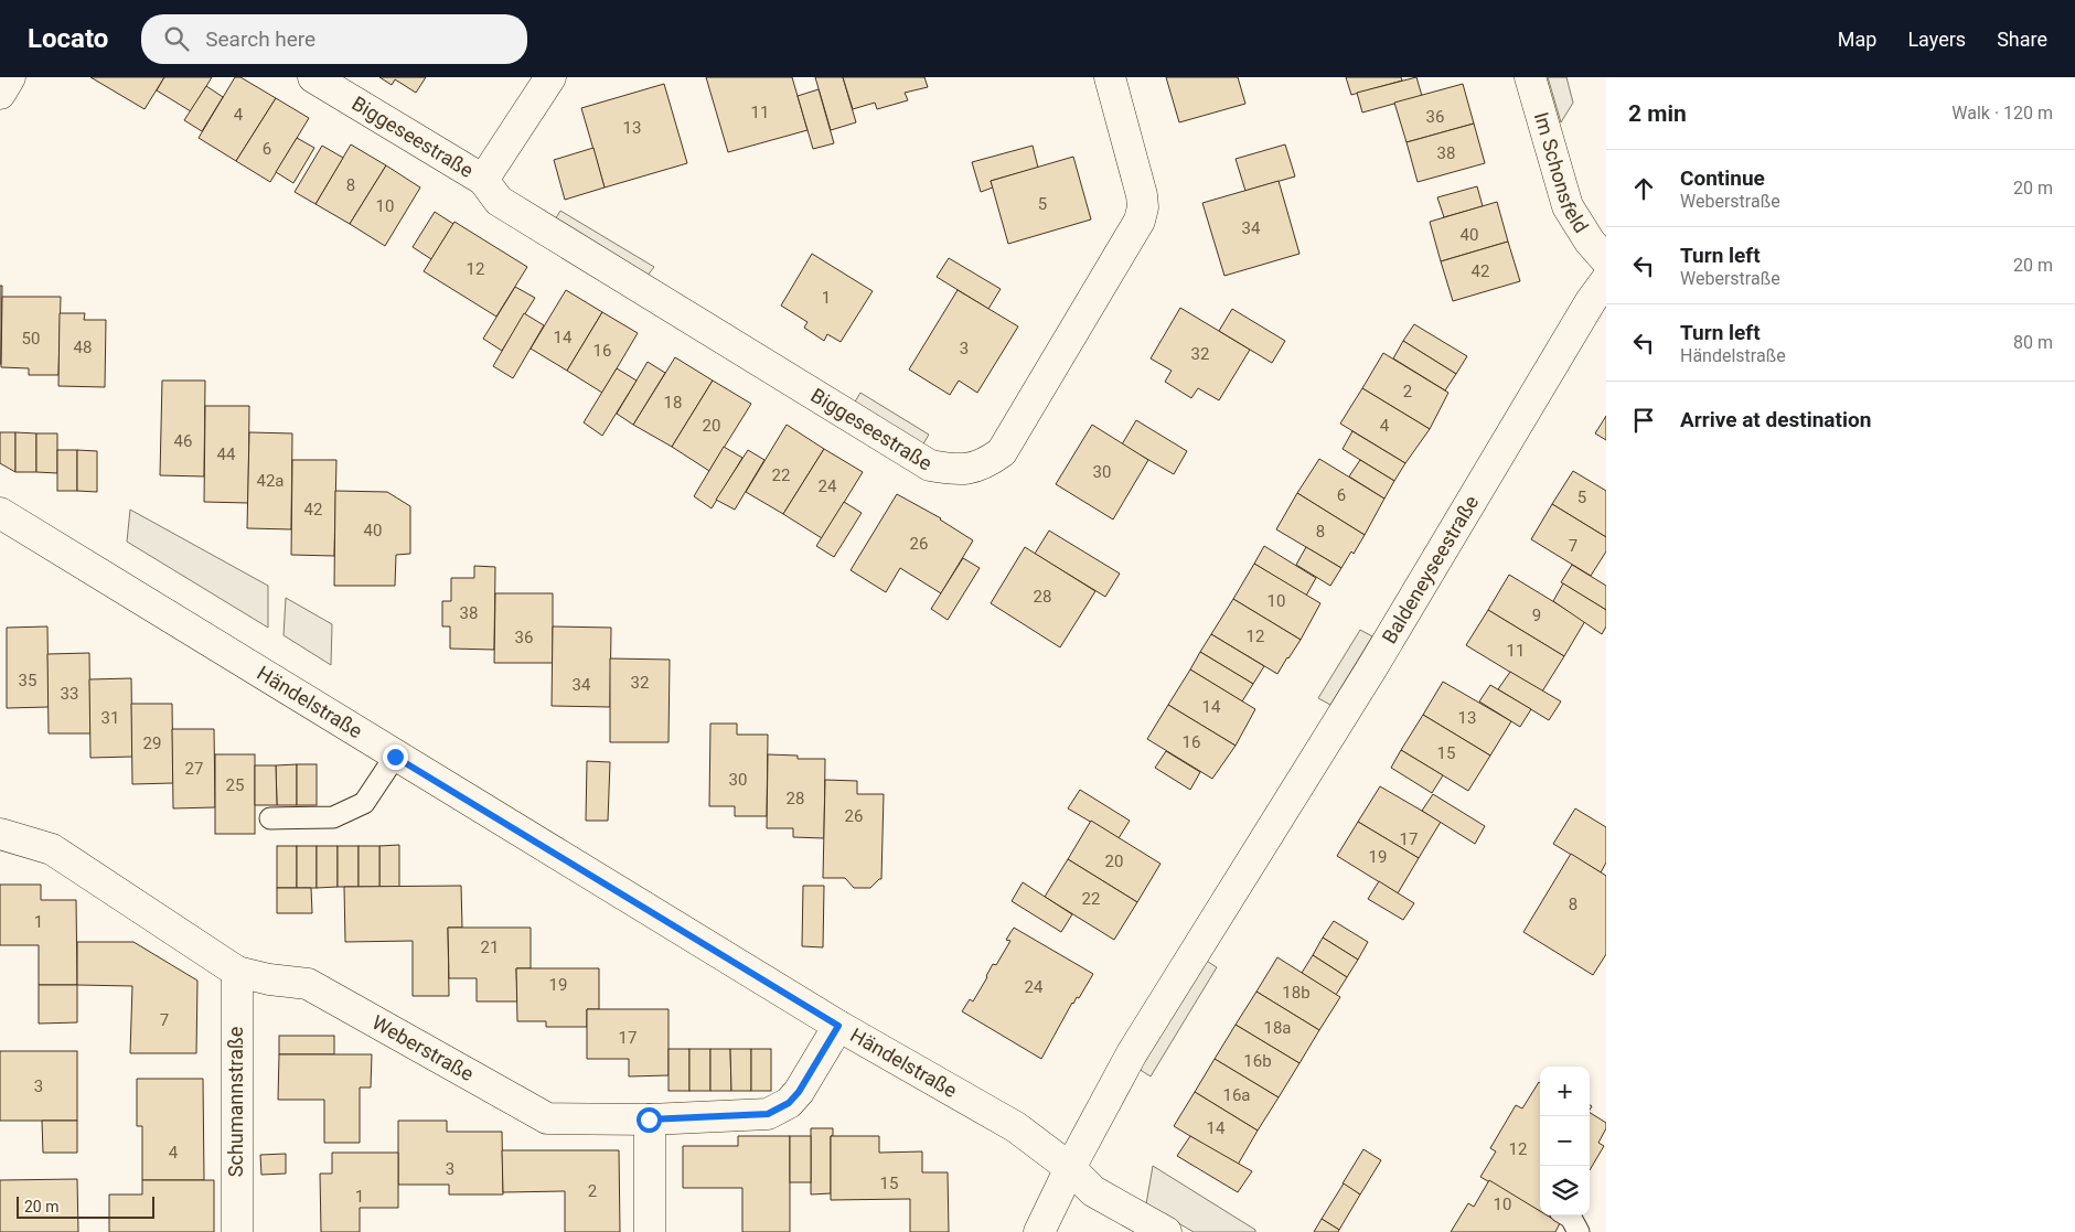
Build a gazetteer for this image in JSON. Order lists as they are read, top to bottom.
{
  "streets": {
    "street": [
      "Biggeseestraße",
      "Im Schonsfeld",
      "Baldeneyseestraße",
      "Händelstraße",
      "Weberstraße",
      "Schumannstraße"
    ]
  },
  "crossings": [
    ["Baldeneyseestraße", "Händelstraße"],
    ["Händelstraße", "Weberstraße"],
    ["Weberstraße", "Schumannstraße"]
  ],
  "house_numbers": [
    "11",
    "4",
    "36",
    "13",
    "6",
    "38",
    "8",
    "5",
    "10",
    "34",
    "40",
    "12",
    "42",
    "1",
    "14",
    "50",
    "48",
    "3",
    "16",
    "32",
    "2",
    "18",
    "20",
    "4",
    "46",
    "44",
    "30",
    "22",
    "42a",
    "24",
    "6",
    "5",
    "42",
    "40",
    "8",
    "26",
    "7",
    "28",
    "10",
    "38",
    "9",
    "12",
    "36",
    "11",
    "35",
    "32",
    "34",
    "33",
    "14",
    "31",
    "13",
    "16",
    "29",
    "15",
    "27",
    "30",
    "25",
    "28",
    "26",
    "17",
    "19",
    "20",
    "22",
    "8",
    "1",
    "21",
    "19",
    "24",
    "18b",
    "7",
    "18a",
    "17",
    "16b",
    "3",
    "16a",
    "14",
    "12",
    "4",
    "3",
    "15",
    "2",
    "1",
    "10"
  ],
  "scale_bar": "20 m",
  "page": {
    "header": "Locato",
    "search": "Search here",
    "nav": ["Map", "Layers", "Share"],
    "heading": ["2 min", "Walk · 120 m"],
    "list": [
      ["Continue", "Weberstraße", "20 m"],
      ["Turn left", "Weberstraße", "20 m"],
      ["Turn left", "Händelstraße", "80 m"],
      "Arrive at destination"
    ],
    "map_buttons": ["+", "−"],
    "scale": "20 m"
  }
}
